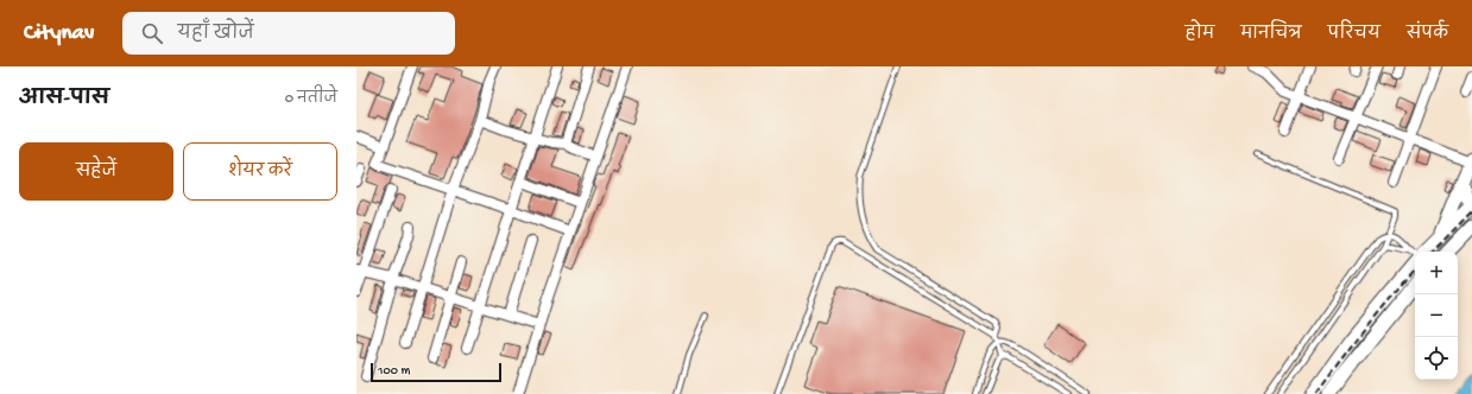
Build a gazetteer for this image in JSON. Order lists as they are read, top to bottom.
{
  "scale_bar": "100 m",
  "page": {
    "header": "Citynav",
    "search": "यहाँ खोजें",
    "nav": [
      "होम",
      "मानचित्र",
      "परिचय",
      "संपर्क"
    ],
    "heading": ["आस-पास", "0 नतीजे"],
    "buttons": ["सहेजें", "शेयर करें"],
    "map_buttons": ["+", "−"],
    "scale": "100 m"
  }
}
